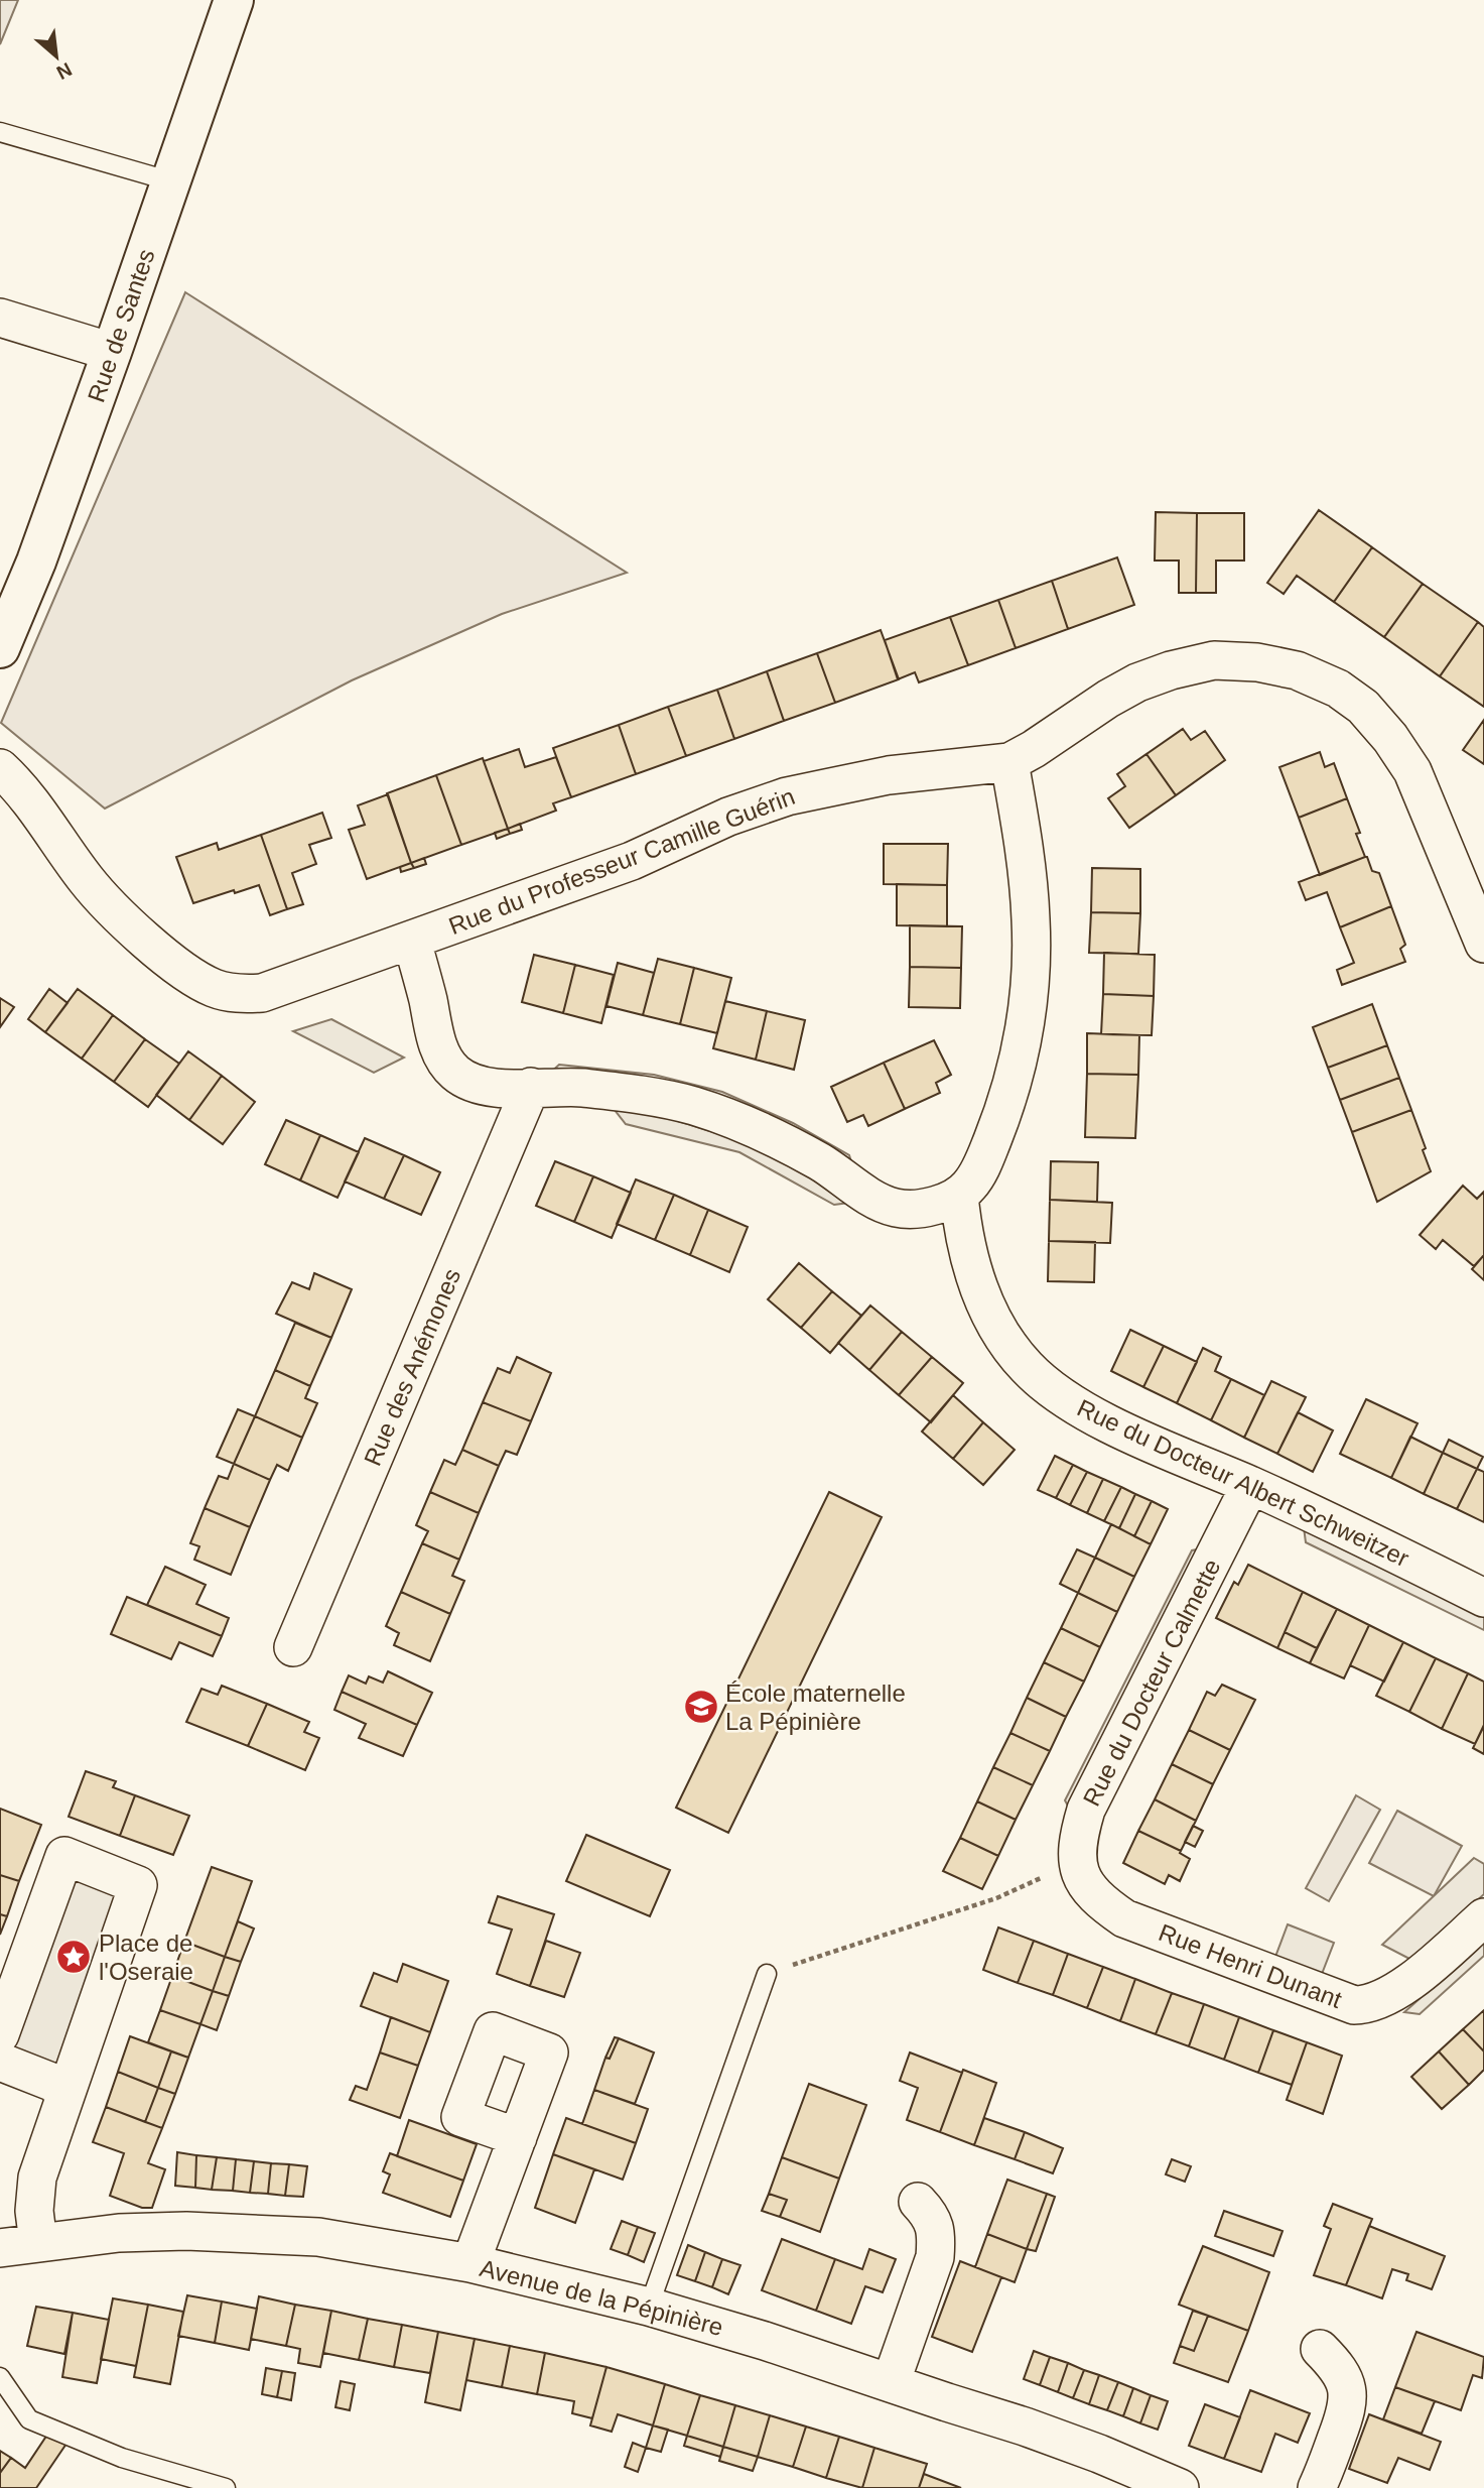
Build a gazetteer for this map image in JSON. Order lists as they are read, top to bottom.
{
  "streets": {
    "street": [
      "Rue de Santes",
      "Rue du Professeur Camille Guérin",
      "Rue des Anémones",
      "Rue du Docteur Albert Schweitzer",
      "Rue du Docteur Calmette",
      "Rue Henri Dunant",
      "Avenue de la Pépinière"
    ]
  },
  "crossings": [
    ["Rue du Docteur Albert Schweitzer", "Rue du Docteur Calmette"],
    ["Rue du Docteur Calmette", "Rue Henri Dunant"]
  ],
  "places": {
    "school or university": ["École maternelle La Pépinière"],
    "place": ["Place de l'Oseraie"]
  },
  "north": "bottom right"
}
